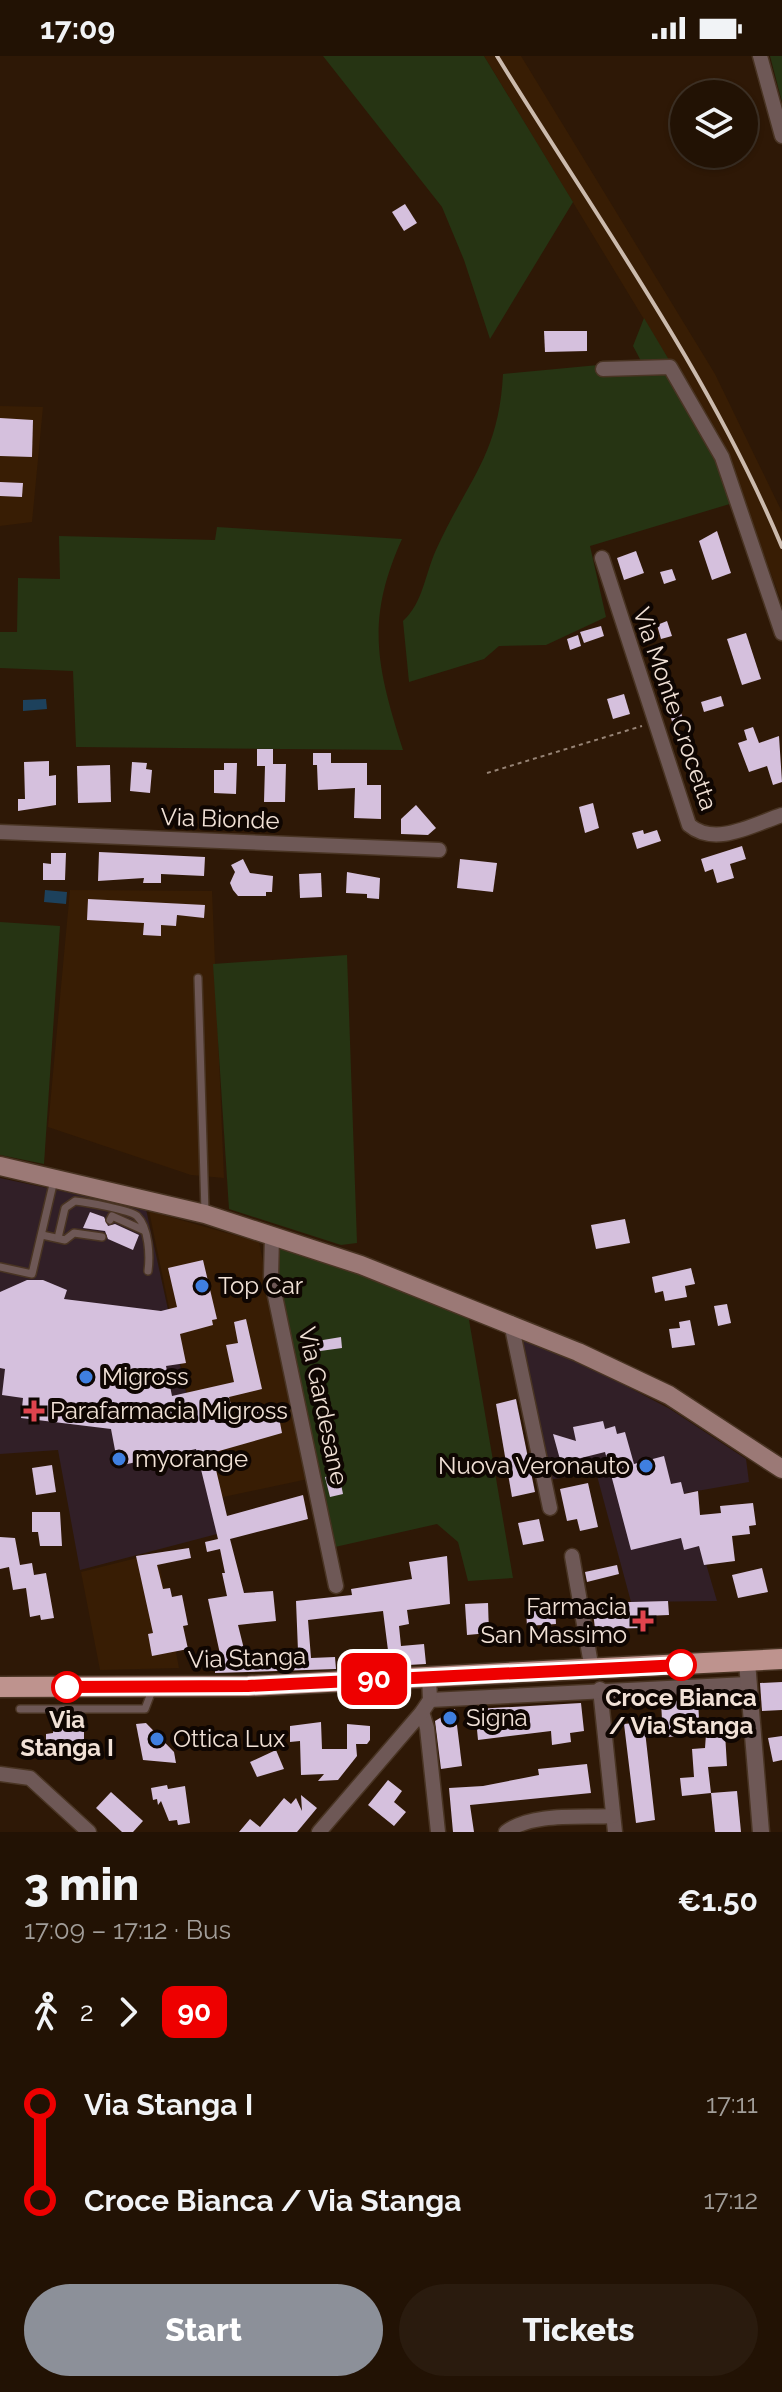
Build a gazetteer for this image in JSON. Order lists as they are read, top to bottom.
{
  "streets": {
    "main road": ["Via Stanga"],
    "street": ["Via Monte Crocetta", "Via Bionde", "Via Gardesane"]
  },
  "places": {
    "other": [
      "Top Car",
      "Migross",
      "myorange",
      "Nuova Veronauto",
      "Croce Bianca / Via Stanga",
      "Via Stanga I",
      "Signa",
      "Ottica Lux"
    ],
    "health": ["Parafarmacia Migross", "Farmacia San Massimo"]
  },
  "lines": ["bus line 90"],
  "page": {
    "status": "17:09",
    "on_map": "90",
    "heading": ["3 min", "17:09 – 17:12 · Bus", "€1.50"],
    "legs": ["2", "90"],
    "list": [
      {
        "name": "Via Stanga I",
        "value": "17:11"
      },
      {
        "name": "Croce Bianca / Via Stanga",
        "value": "17:12"
      }
    ],
    "buttons": ["Start", "Tickets"]
  }
}
